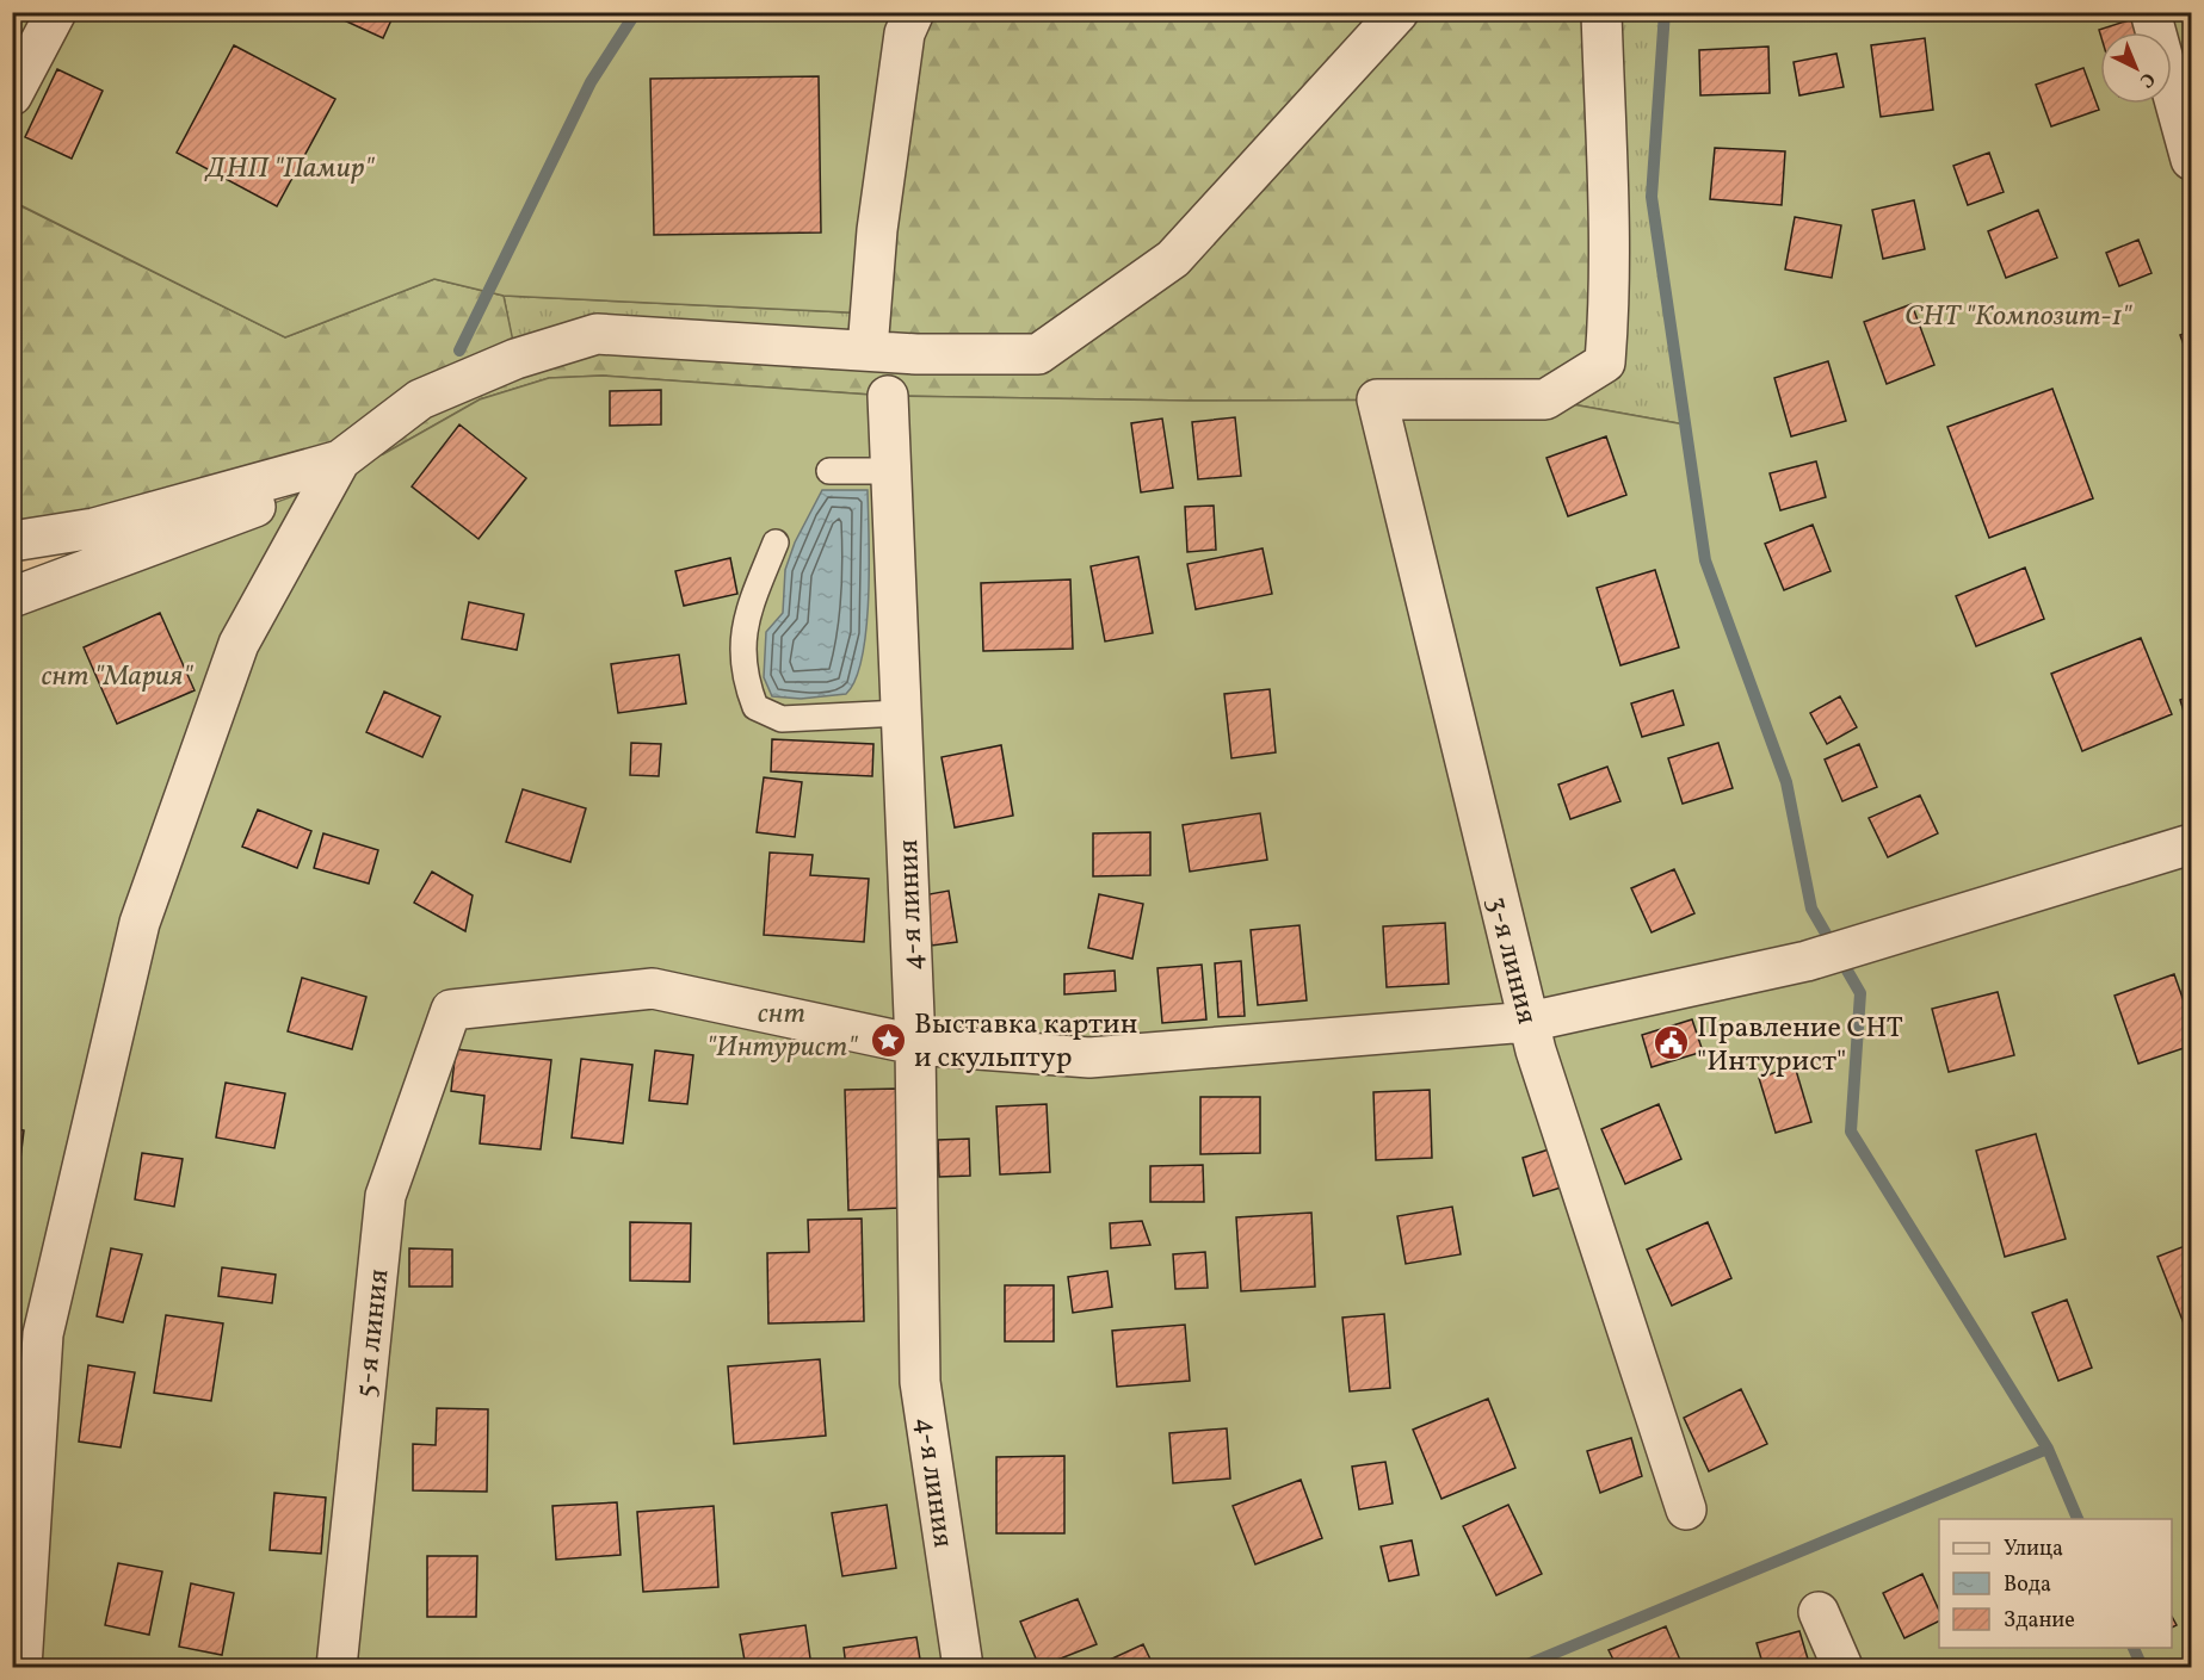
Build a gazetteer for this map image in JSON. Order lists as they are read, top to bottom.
{
  "streets": {
    "street": ["4-я линия", "3-я линия", "5-я линия"]
  },
  "crossings": [
    ["4-я линия", "5-я линия"]
  ],
  "parks": [
    "ДНП \"Памир\"",
    "СНТ \"Композит-1\"",
    "снт \"Мария\"",
    "снт \"Интурист\""
  ],
  "places": {
    "place": ["Выставка картин и скульптур"],
    "public building": ["Правление СНТ \"Интурист\""]
  },
  "legend": ["Улица", "Вода", "Здание"],
  "north": "bottom right"
}
